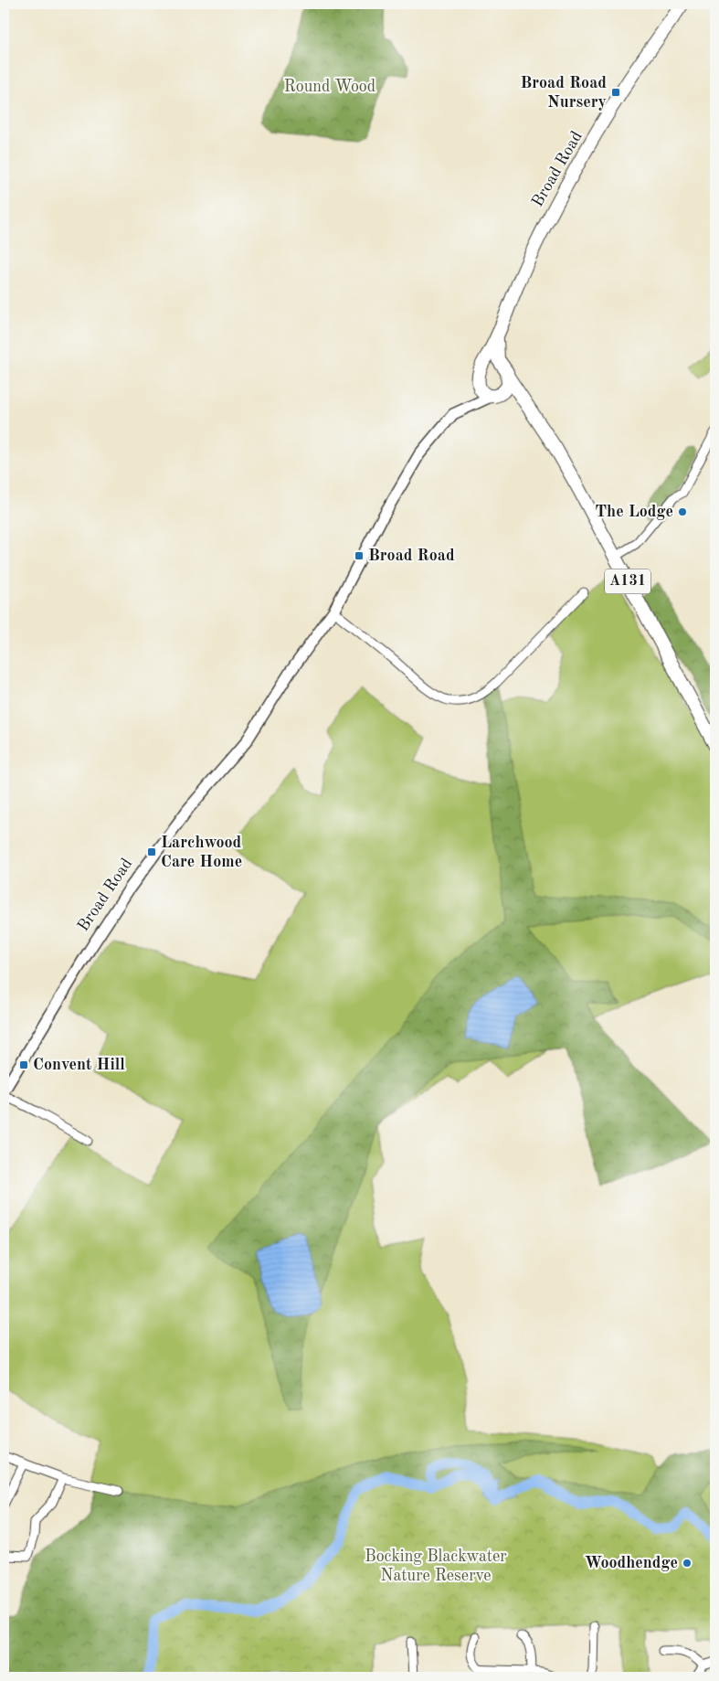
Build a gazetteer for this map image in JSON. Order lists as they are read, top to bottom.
{
  "streets": {
    "highway": ["Broad Road", "A131"]
  },
  "crossings": [
    ["Broad Road", "A131"]
  ],
  "parks": ["Round Wood", "Bocking Blackwater Nature Reserve"],
  "places": {
    "transit": [
      "Broad Road Nursery",
      "Broad Road",
      "Larchwood Care Home",
      "Convent Hill"
    ],
    "other": ["The Lodge", "Woodhendge"]
  }
}
